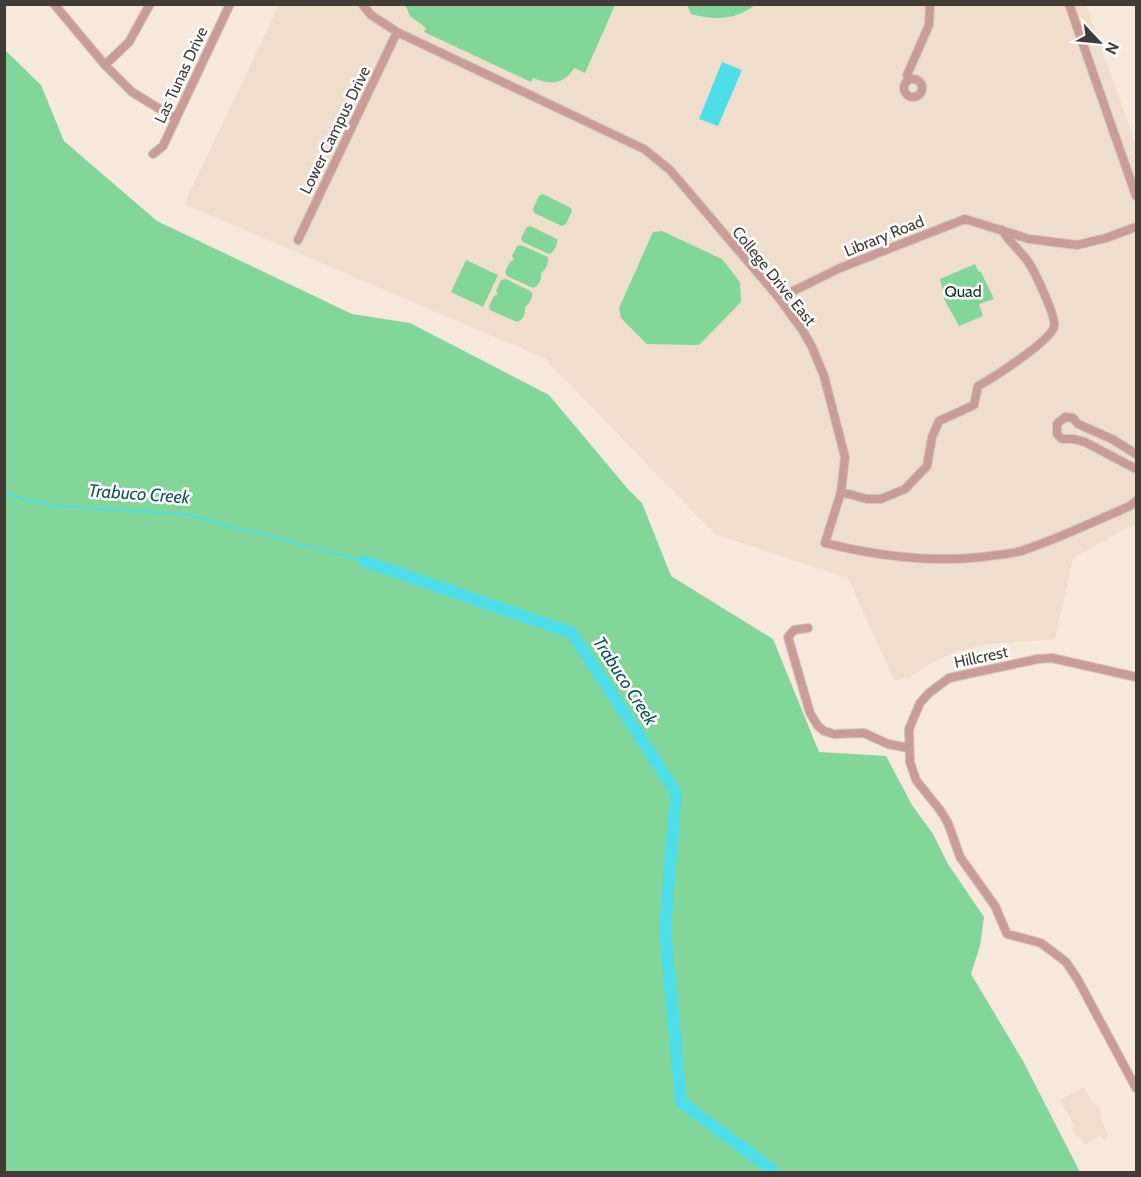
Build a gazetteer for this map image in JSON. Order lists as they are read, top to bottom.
{
  "streets": {
    "street": [
      "Las Tunas Drive",
      "Lower Campus Drive",
      "Library Road",
      "College Drive East",
      "Hillcrest"
    ]
  },
  "crossings": [
    ["Lower Campus Drive", "College Drive East"],
    ["Library Road", "College Drive East"]
  ],
  "water": ["Trabuco Creek"],
  "parks": ["Quad"],
  "north": "bottom right"
}
